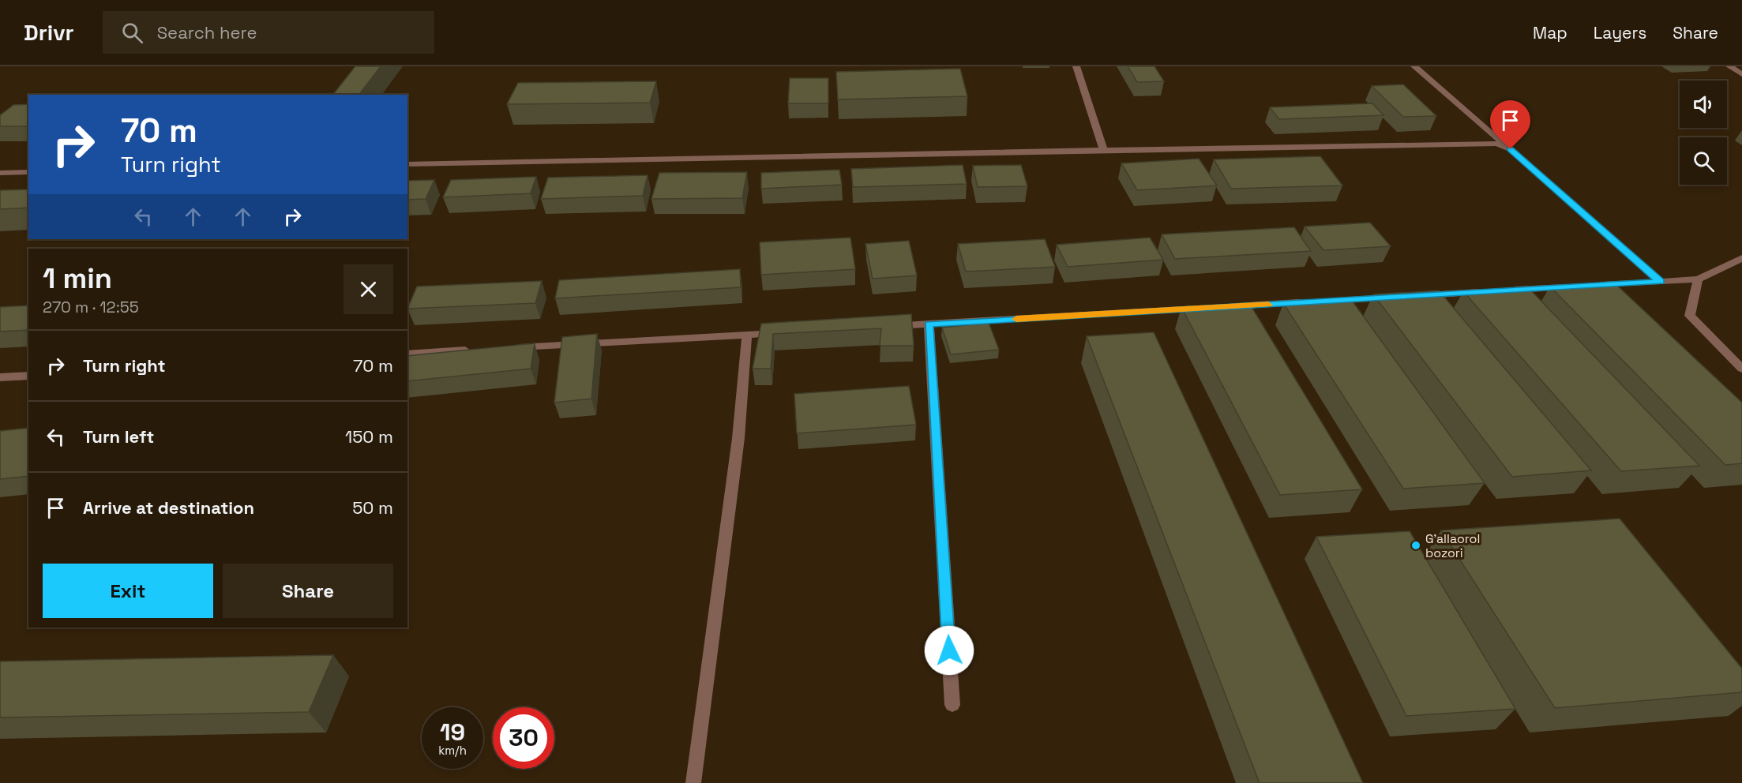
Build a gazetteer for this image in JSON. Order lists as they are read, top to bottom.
{
  "places": ["G'allaorol bozori"],
  "page": {
    "header": "Drivr",
    "search": "Search here",
    "nav": ["Map", "Layers", "Share"],
    "turn": ["70 m", "Turn right"],
    "heading": ["1 min", "270 m · 12:55"],
    "list": [
      {
        "name": "Turn right",
        "value": "70 m"
      },
      {
        "name": "Turn left",
        "value": "150 m"
      },
      {
        "name": "Arrive at destination",
        "value": "50 m"
      }
    ],
    "buttons": ["Exit", "Share"],
    "speed": "19 km/h",
    "limit": "30"
  }
}
